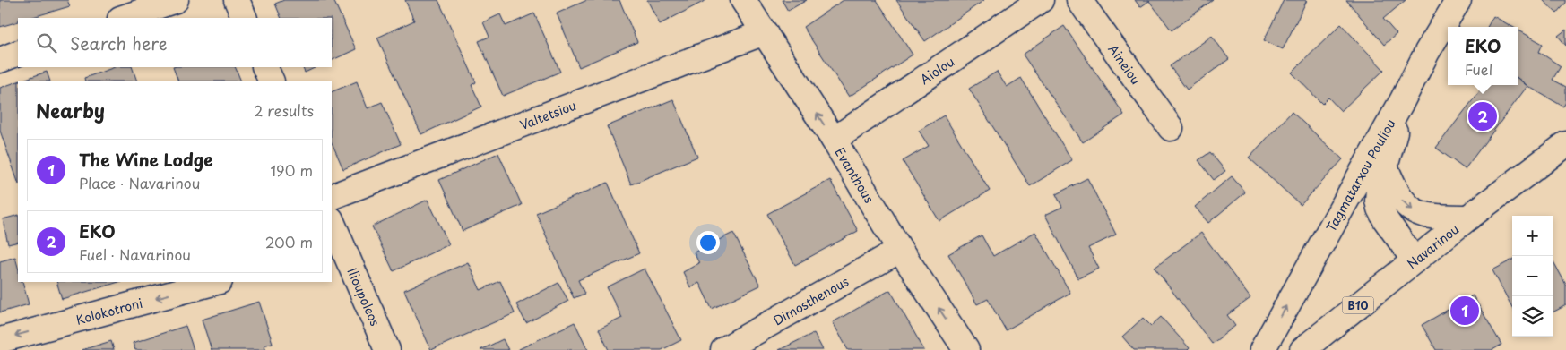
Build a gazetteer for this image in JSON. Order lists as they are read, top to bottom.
{
  "streets": {
    "street": [
      "Aineiou",
      "Aiolou",
      "Valtetsiou",
      "Tagmatarxou Pouliou",
      "Evanthous",
      "Navarinou",
      "Ilioupoleos",
      "Dimosthenous",
      "B10",
      "Kolokotroni"
    ]
  },
  "crossings": [
    ["Aiolou", "Evanthous"],
    ["Valtetsiou", "Evanthous"],
    ["Evanthous", "Dimosthenous"]
  ],
  "one_way": ["Tagmatarxou Pouliou", "Evanthous", "Kolokotroni"],
  "page": {
    "search": "Search here",
    "popup": ["EKO", "Fuel"],
    "heading": ["Nearby", "2 results"],
    "pins": ["2", "1"],
    "list": [
      {
        "mark": "1",
        "name": "The Wine Lodge",
        "note": "Place · Navarinou",
        "value": "190 m"
      },
      {
        "mark": "2",
        "name": "EKO",
        "note": "Fuel · Navarinou",
        "value": "200 m"
      }
    ],
    "map_buttons": ["+", "−"]
  }
}
